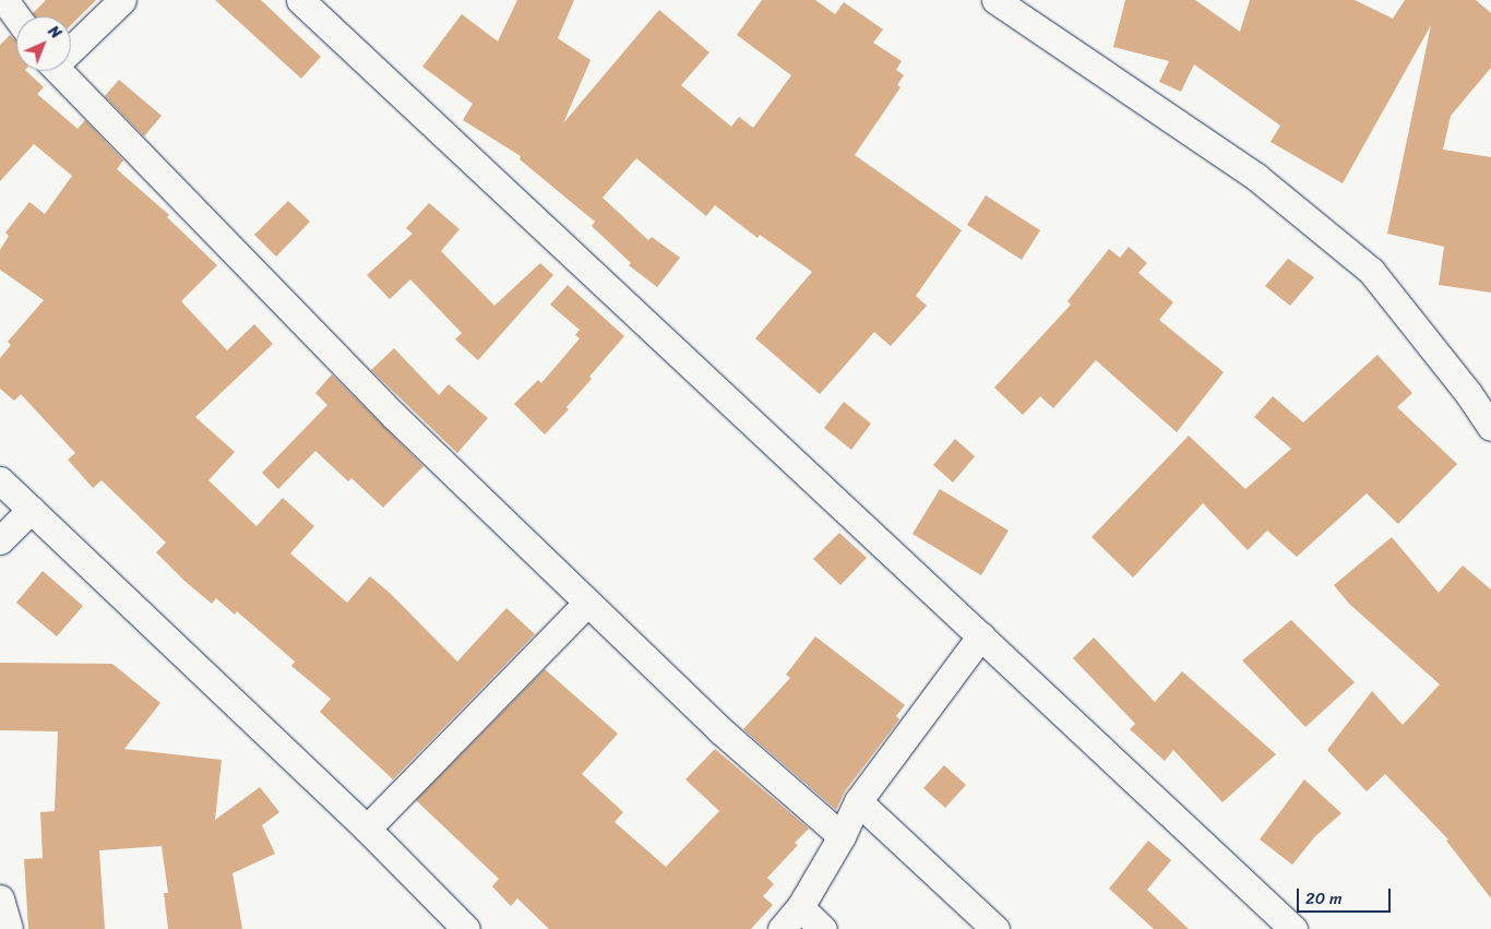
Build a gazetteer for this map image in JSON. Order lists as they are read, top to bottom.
{
  "scale_bar": "20 m",
  "north": "top right"
}
